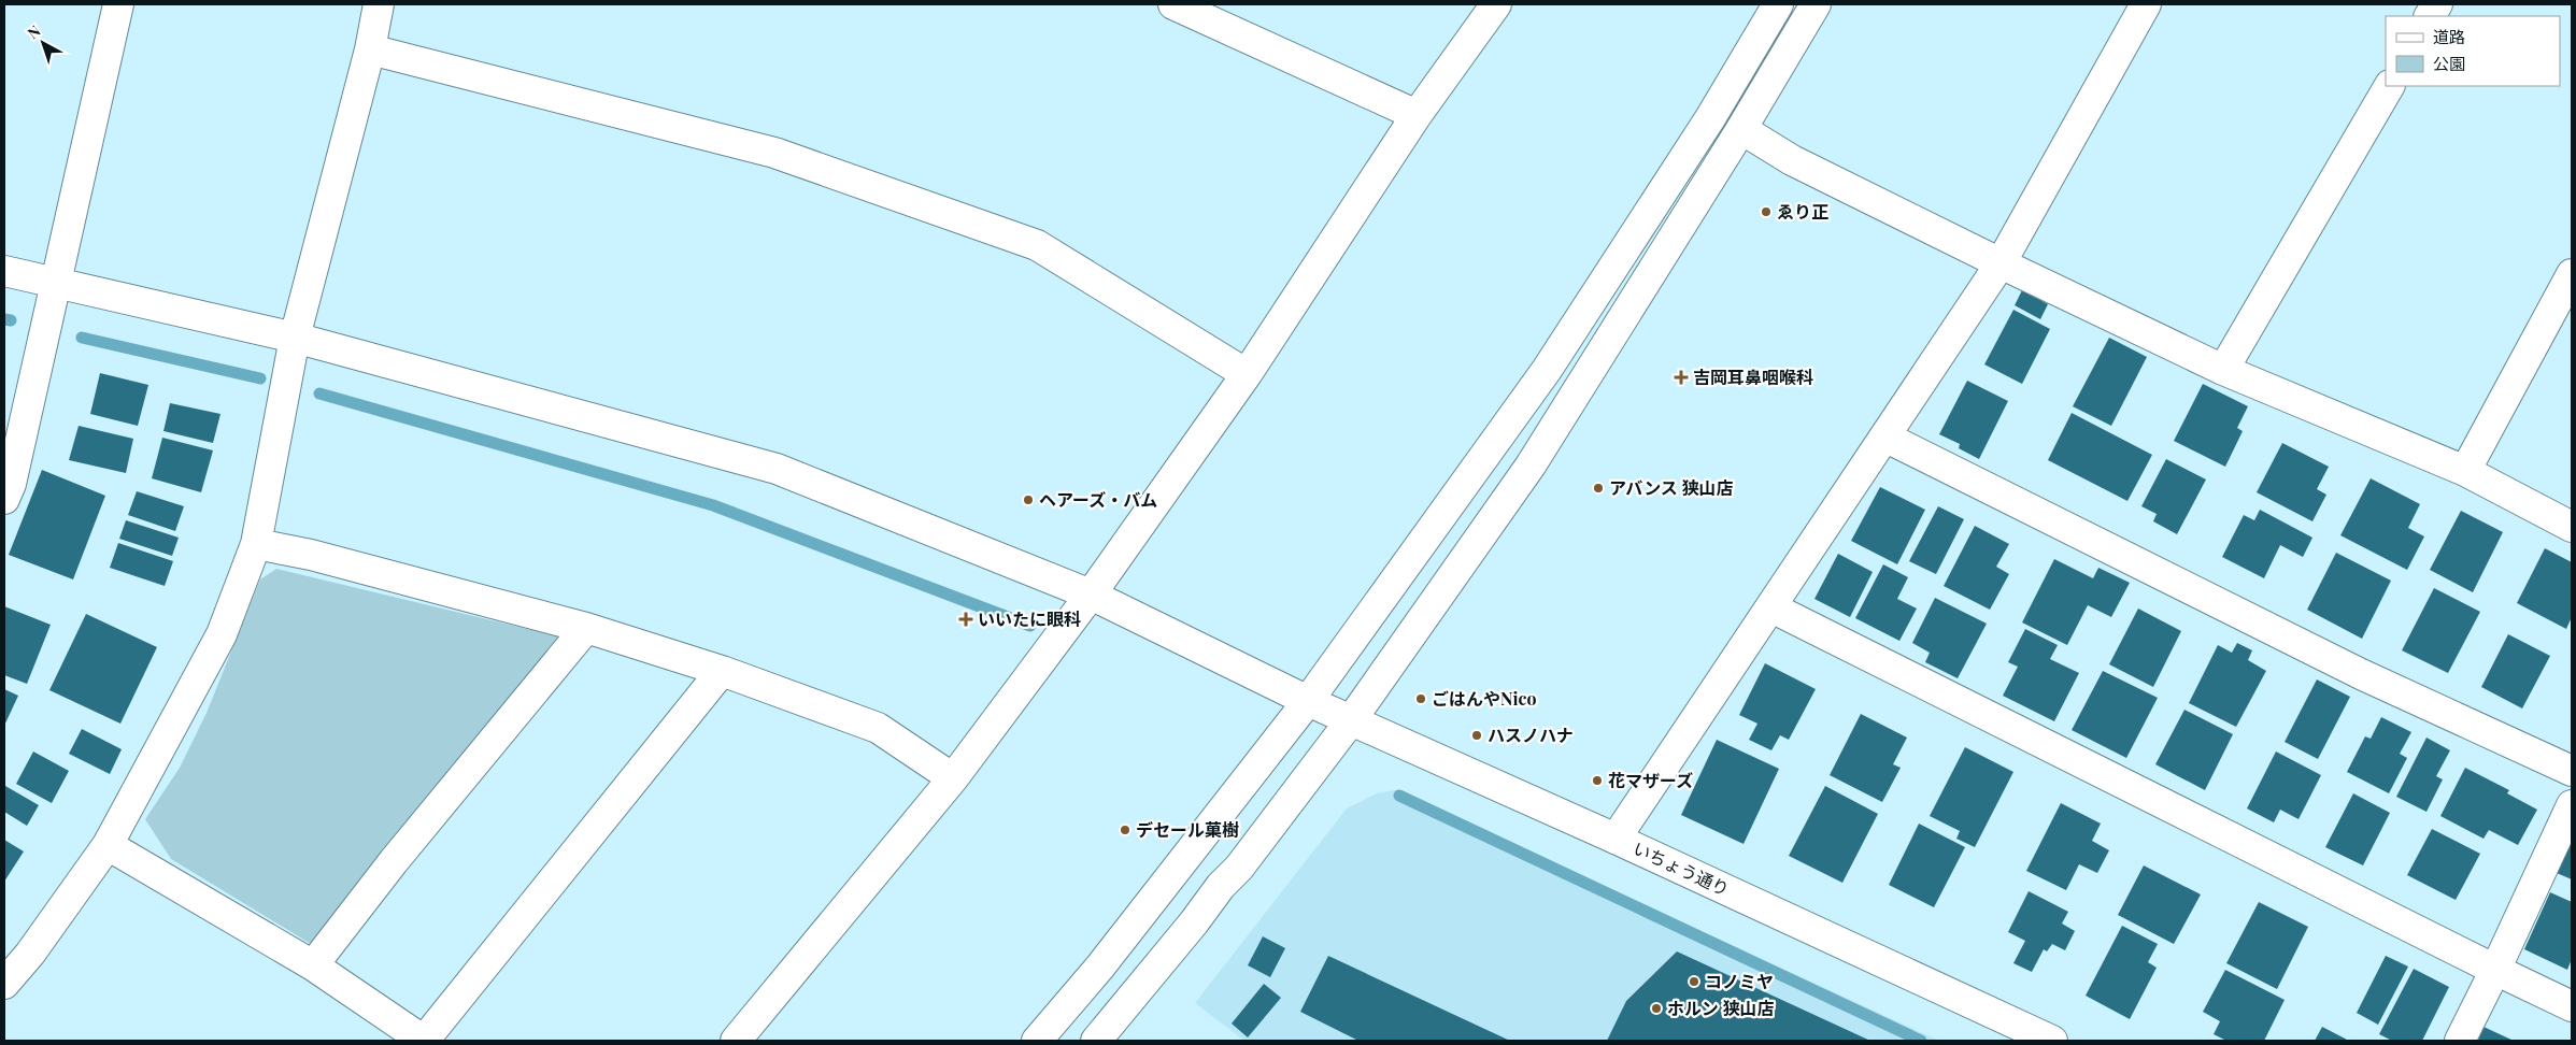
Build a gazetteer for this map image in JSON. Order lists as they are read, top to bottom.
{
  "streets": {
    "street": ["いちょう通り"]
  },
  "places": {
    "other": [
      "ゑり正",
      "アバンス 狭山店",
      "ヘアーズ・バム",
      "ごはんやNico",
      "ハスノハナ",
      "花マザーズ",
      "デセール菓樹",
      "コノミヤ",
      "ホルン 狭山店"
    ],
    "health": ["吉岡耳鼻咽喉科", "いいたに眼科"]
  },
  "legend": ["道路", "公園"],
  "north": "top left"
}
